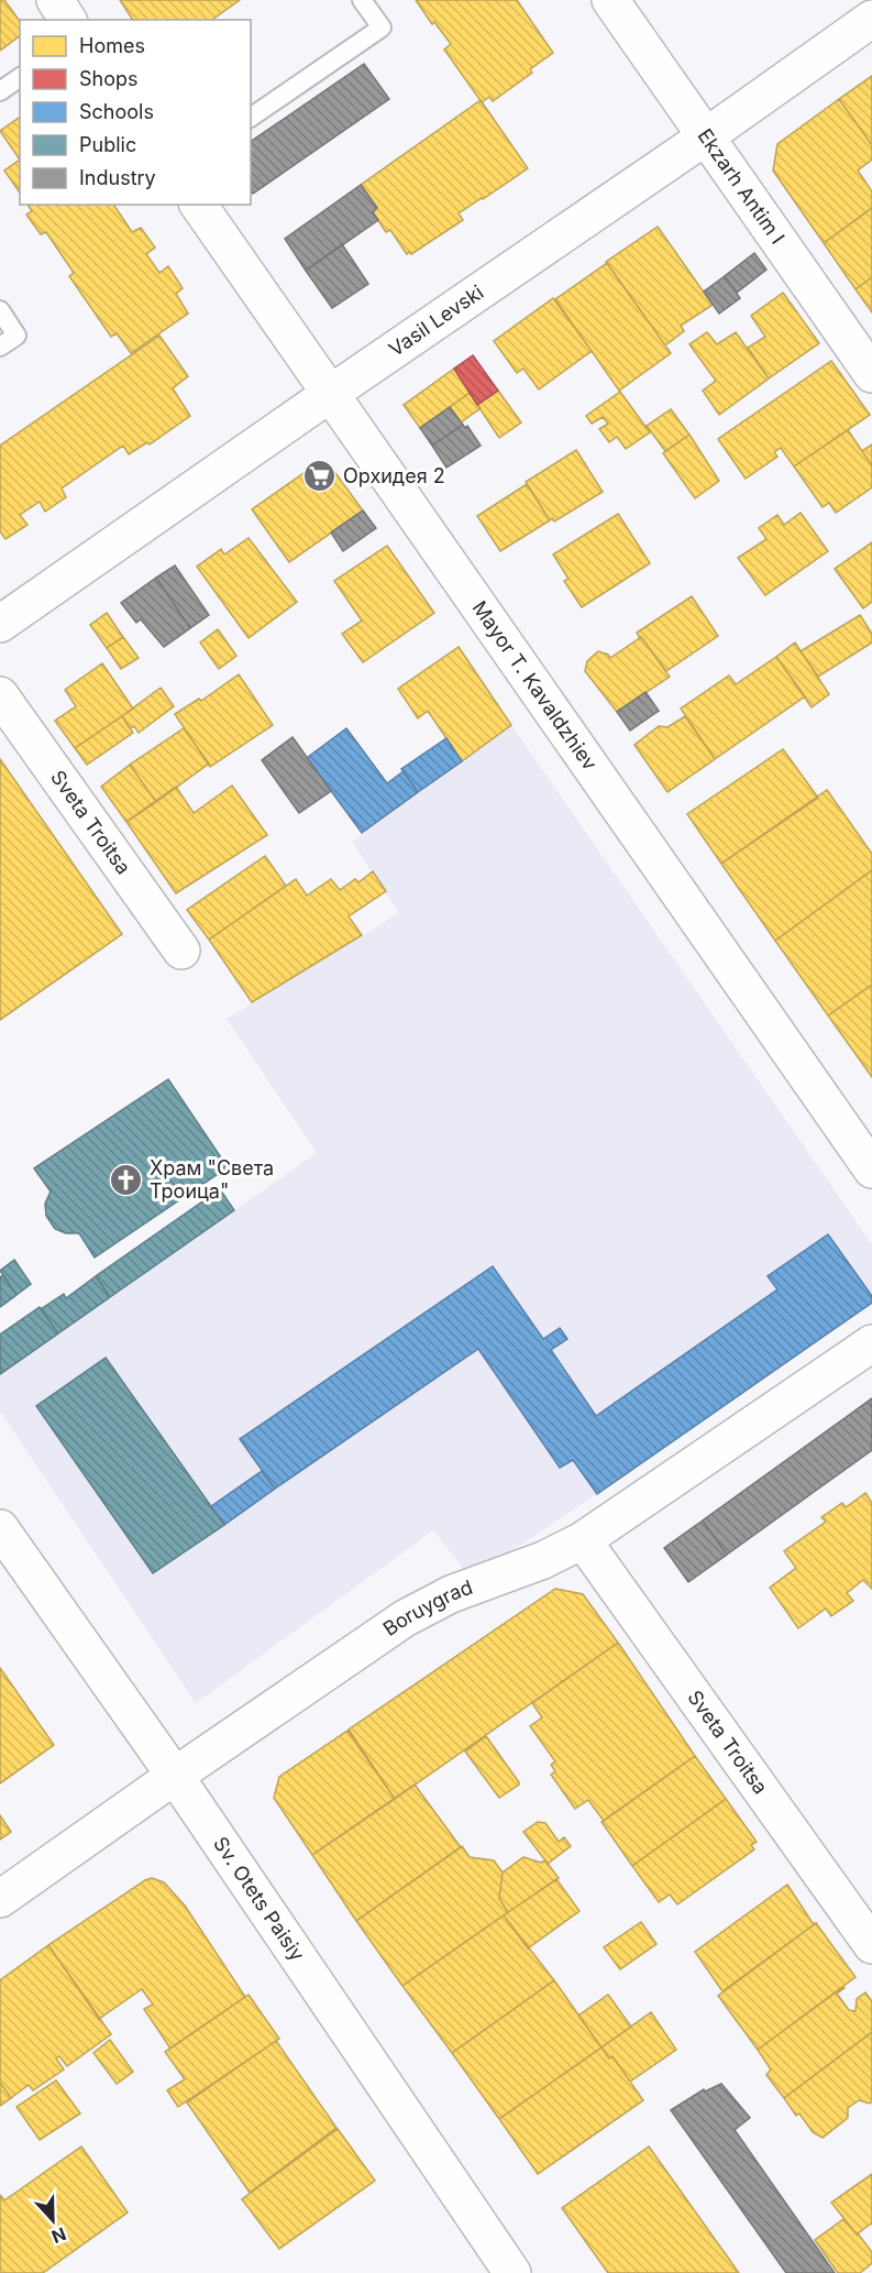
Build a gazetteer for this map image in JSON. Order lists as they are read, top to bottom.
{
  "streets": {
    "street": [
      "Ekzarh Antim I",
      "Vasil Levski",
      "Mayor T. Kavaldzhiev",
      "Sveta Troitsa",
      "Boruygrad",
      "Sv. Otets Paisiy"
    ]
  },
  "crossings": [
    ["Ekzarh Antim I", "Vasil Levski"],
    ["Vasil Levski", "Mayor T. Kavaldzhiev"],
    ["Sveta Troitsa", "Boruygrad"],
    ["Boruygrad", "Sv. Otets Paisiy"]
  ],
  "places": {
    "supermarket": ["Орхидея 2"],
    "church": ["Храм \"Света Троица\""]
  },
  "legend": [
    "Homes",
    "Shops",
    "Schools",
    "Public",
    "Industry"
  ],
  "north": "bottom"
}
